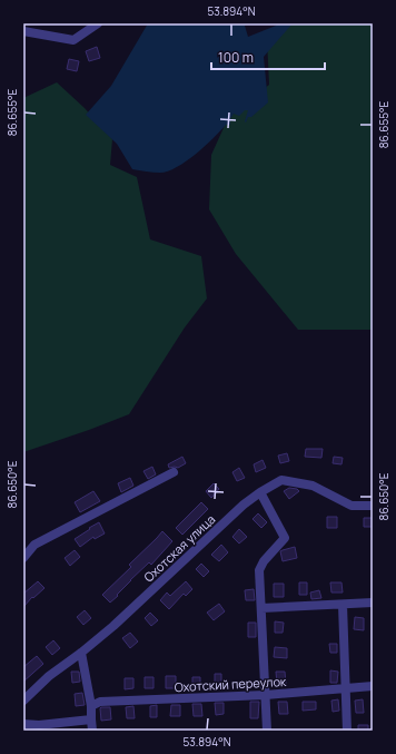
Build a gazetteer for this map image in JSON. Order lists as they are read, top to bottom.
{
  "streets": {
    "street": ["Охотская улица", "Охотский переулок"]
  },
  "scale_bar": "100 m",
  "coordinates": ["53.894°N", "86.655°E", "86.650°E"]
}
